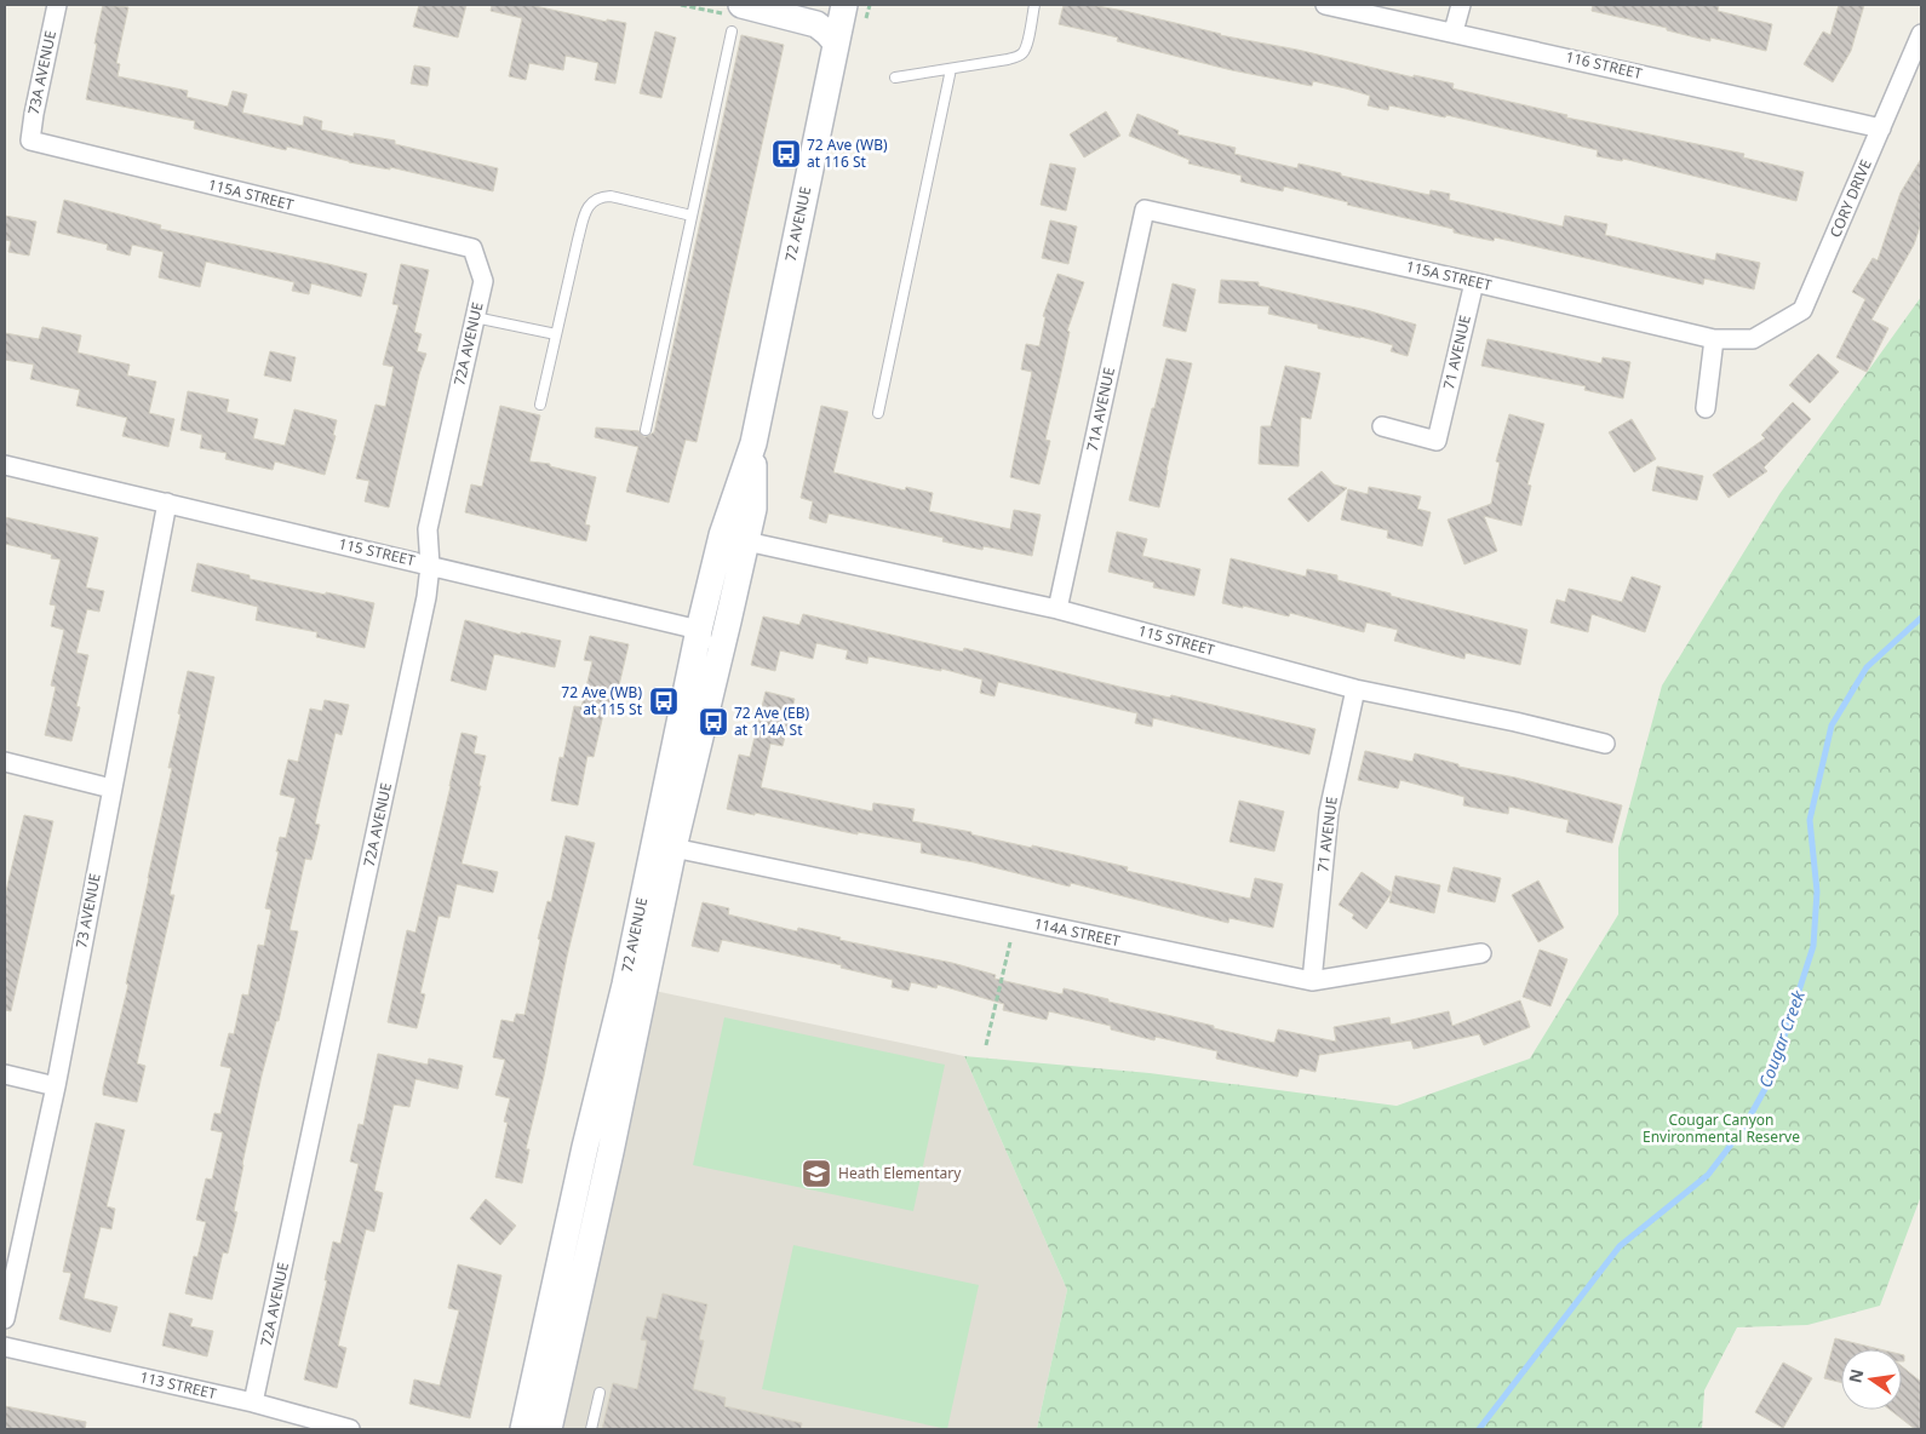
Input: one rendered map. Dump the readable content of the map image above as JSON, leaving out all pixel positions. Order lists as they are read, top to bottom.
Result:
{
  "streets": {
    "main road": ["72 AVENUE"],
    "street": [
      "116 STREET",
      "73A AVENUE",
      "115A STREET",
      "CORY DRIVE",
      "72A AVENUE",
      "71 AVENUE",
      "71A AVENUE",
      "115 STREET",
      "73 AVENUE",
      "114A STREET",
      "113 STREET"
    ]
  },
  "crossings": [
    ["116 STREET", "CORY DRIVE"],
    ["73A AVENUE", "115A STREET"],
    ["115A STREET", "CORY DRIVE"],
    ["115A STREET", "72A AVENUE"],
    ["115A STREET", "71 AVENUE"],
    ["115A STREET", "71A AVENUE"],
    ["72 AVENUE", "115 STREET"],
    ["72 AVENUE", "114A STREET"],
    ["72A AVENUE", "115 STREET"],
    ["72A AVENUE", "113 STREET"],
    ["71 AVENUE", "115 STREET"],
    ["71 AVENUE", "114A STREET"],
    ["71A AVENUE", "115 STREET"],
    ["115 STREET", "73 AVENUE"]
  ],
  "water": ["Cougar Creek"],
  "parks": ["Cougar Canyon Environmental Reserve"],
  "places": {
    "bus stop": ["72 Ave (WB) at 116 St", "72 Ave (WB) at 115 St", "72 Ave (EB) at 114A St"],
    "school or university": ["Heath Elementary"]
  },
  "north": "left"
}
